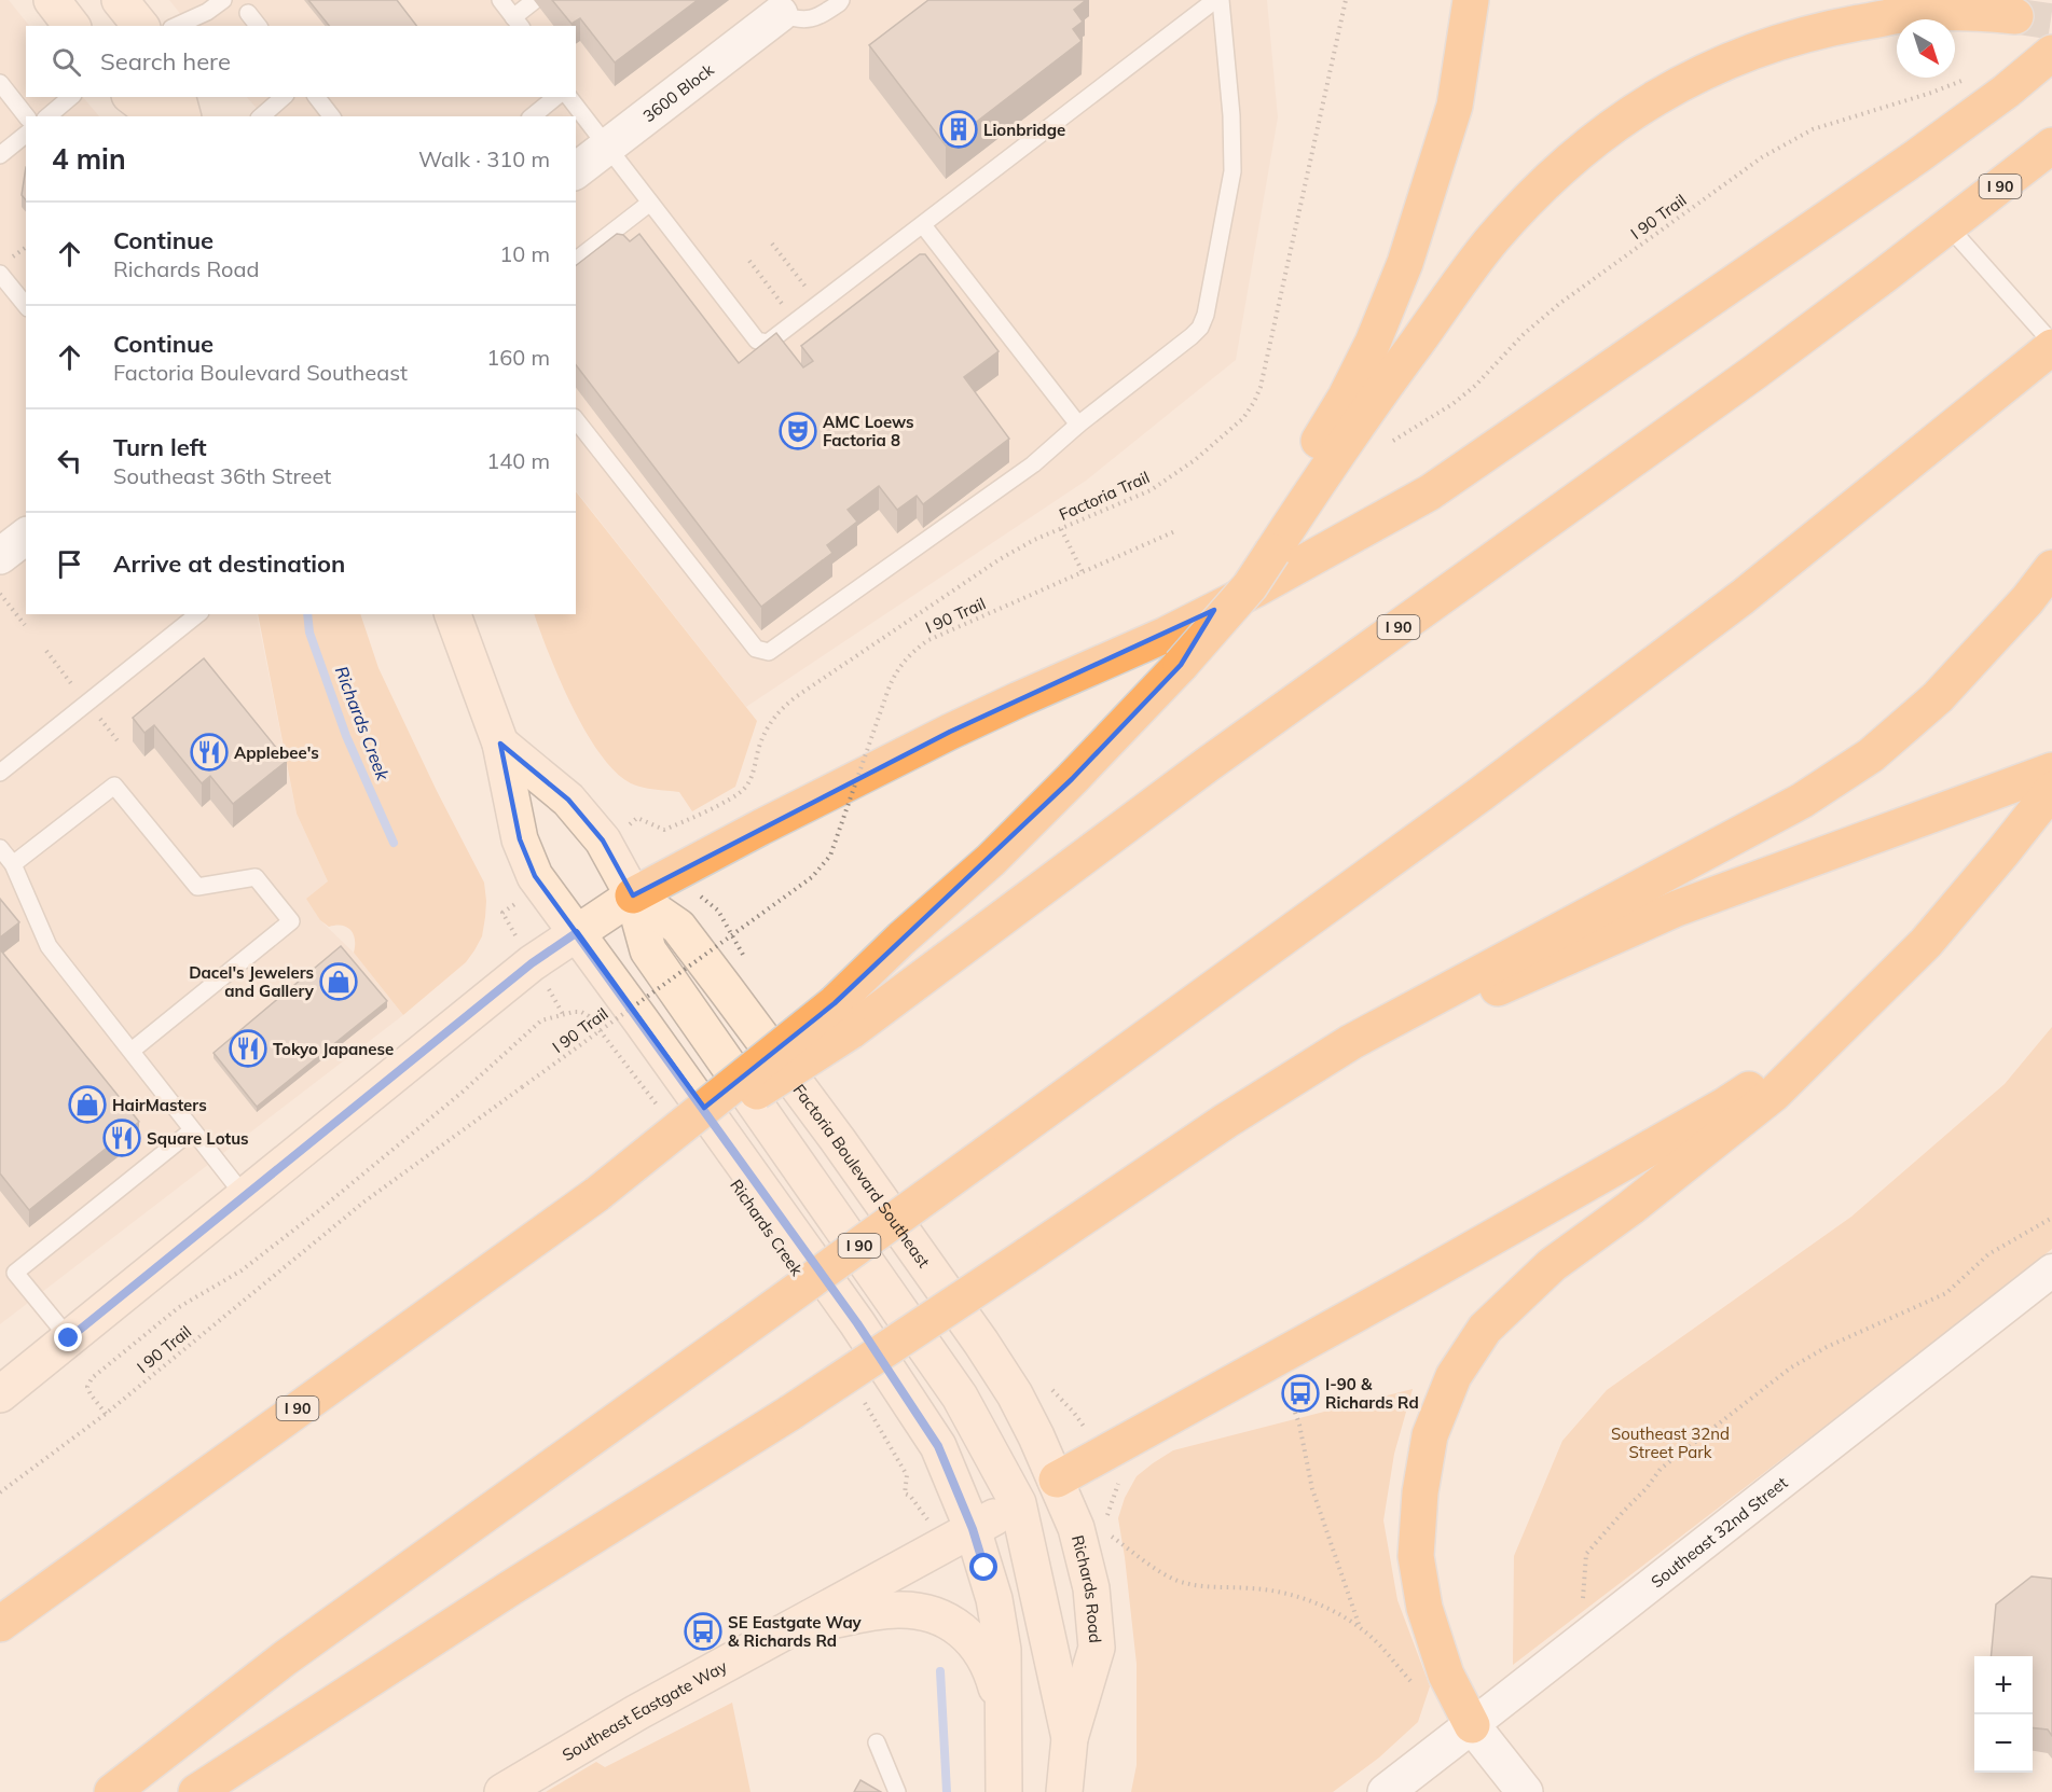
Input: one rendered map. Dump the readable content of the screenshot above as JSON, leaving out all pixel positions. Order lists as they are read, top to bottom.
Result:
{
  "streets": {
    "highway": ["I 90"],
    "main road": ["Factoria Boulevard Southeast", "Richards Road", "Southeast Eastgate Way"],
    "street": ["3600 Block", "Southeast 32nd Street"],
    "path": ["I 90 Trail", "Factoria Trail"]
  },
  "crossings": [
    ["Factoria Boulevard Southeast", "Richards Road"],
    ["Factoria Boulevard Southeast", "Southeast Eastgate Way"],
    ["Richards Road", "Southeast Eastgate Way"]
  ],
  "water": ["Richards Creek"],
  "parks": ["Southeast 32nd Street Park"],
  "places": {
    "building": ["Lionbridge"],
    "theatre": ["AMC Loews Factoria 8"],
    "restaurant": ["Applebee's", "Tokyo Japanese", "Square Lotus"],
    "shop": ["Dacel's Jewelers and Gallery", "HairMasters"],
    "bus stop": ["I-90 & Richards Rd", "SE Eastgate Way & Richards Rd"]
  },
  "north": "bottom right",
  "page": {
    "search": "Search here",
    "heading": ["4 min", "Walk · 310 m"],
    "list": [
      ["Continue", "Richards Road", "10 m"],
      ["Continue", "Factoria Boulevard Southeast", "160 m"],
      ["Turn left", "Southeast 36th Street", "140 m"],
      "Arrive at destination"
    ],
    "map_buttons": ["+", "−"]
  }
}
